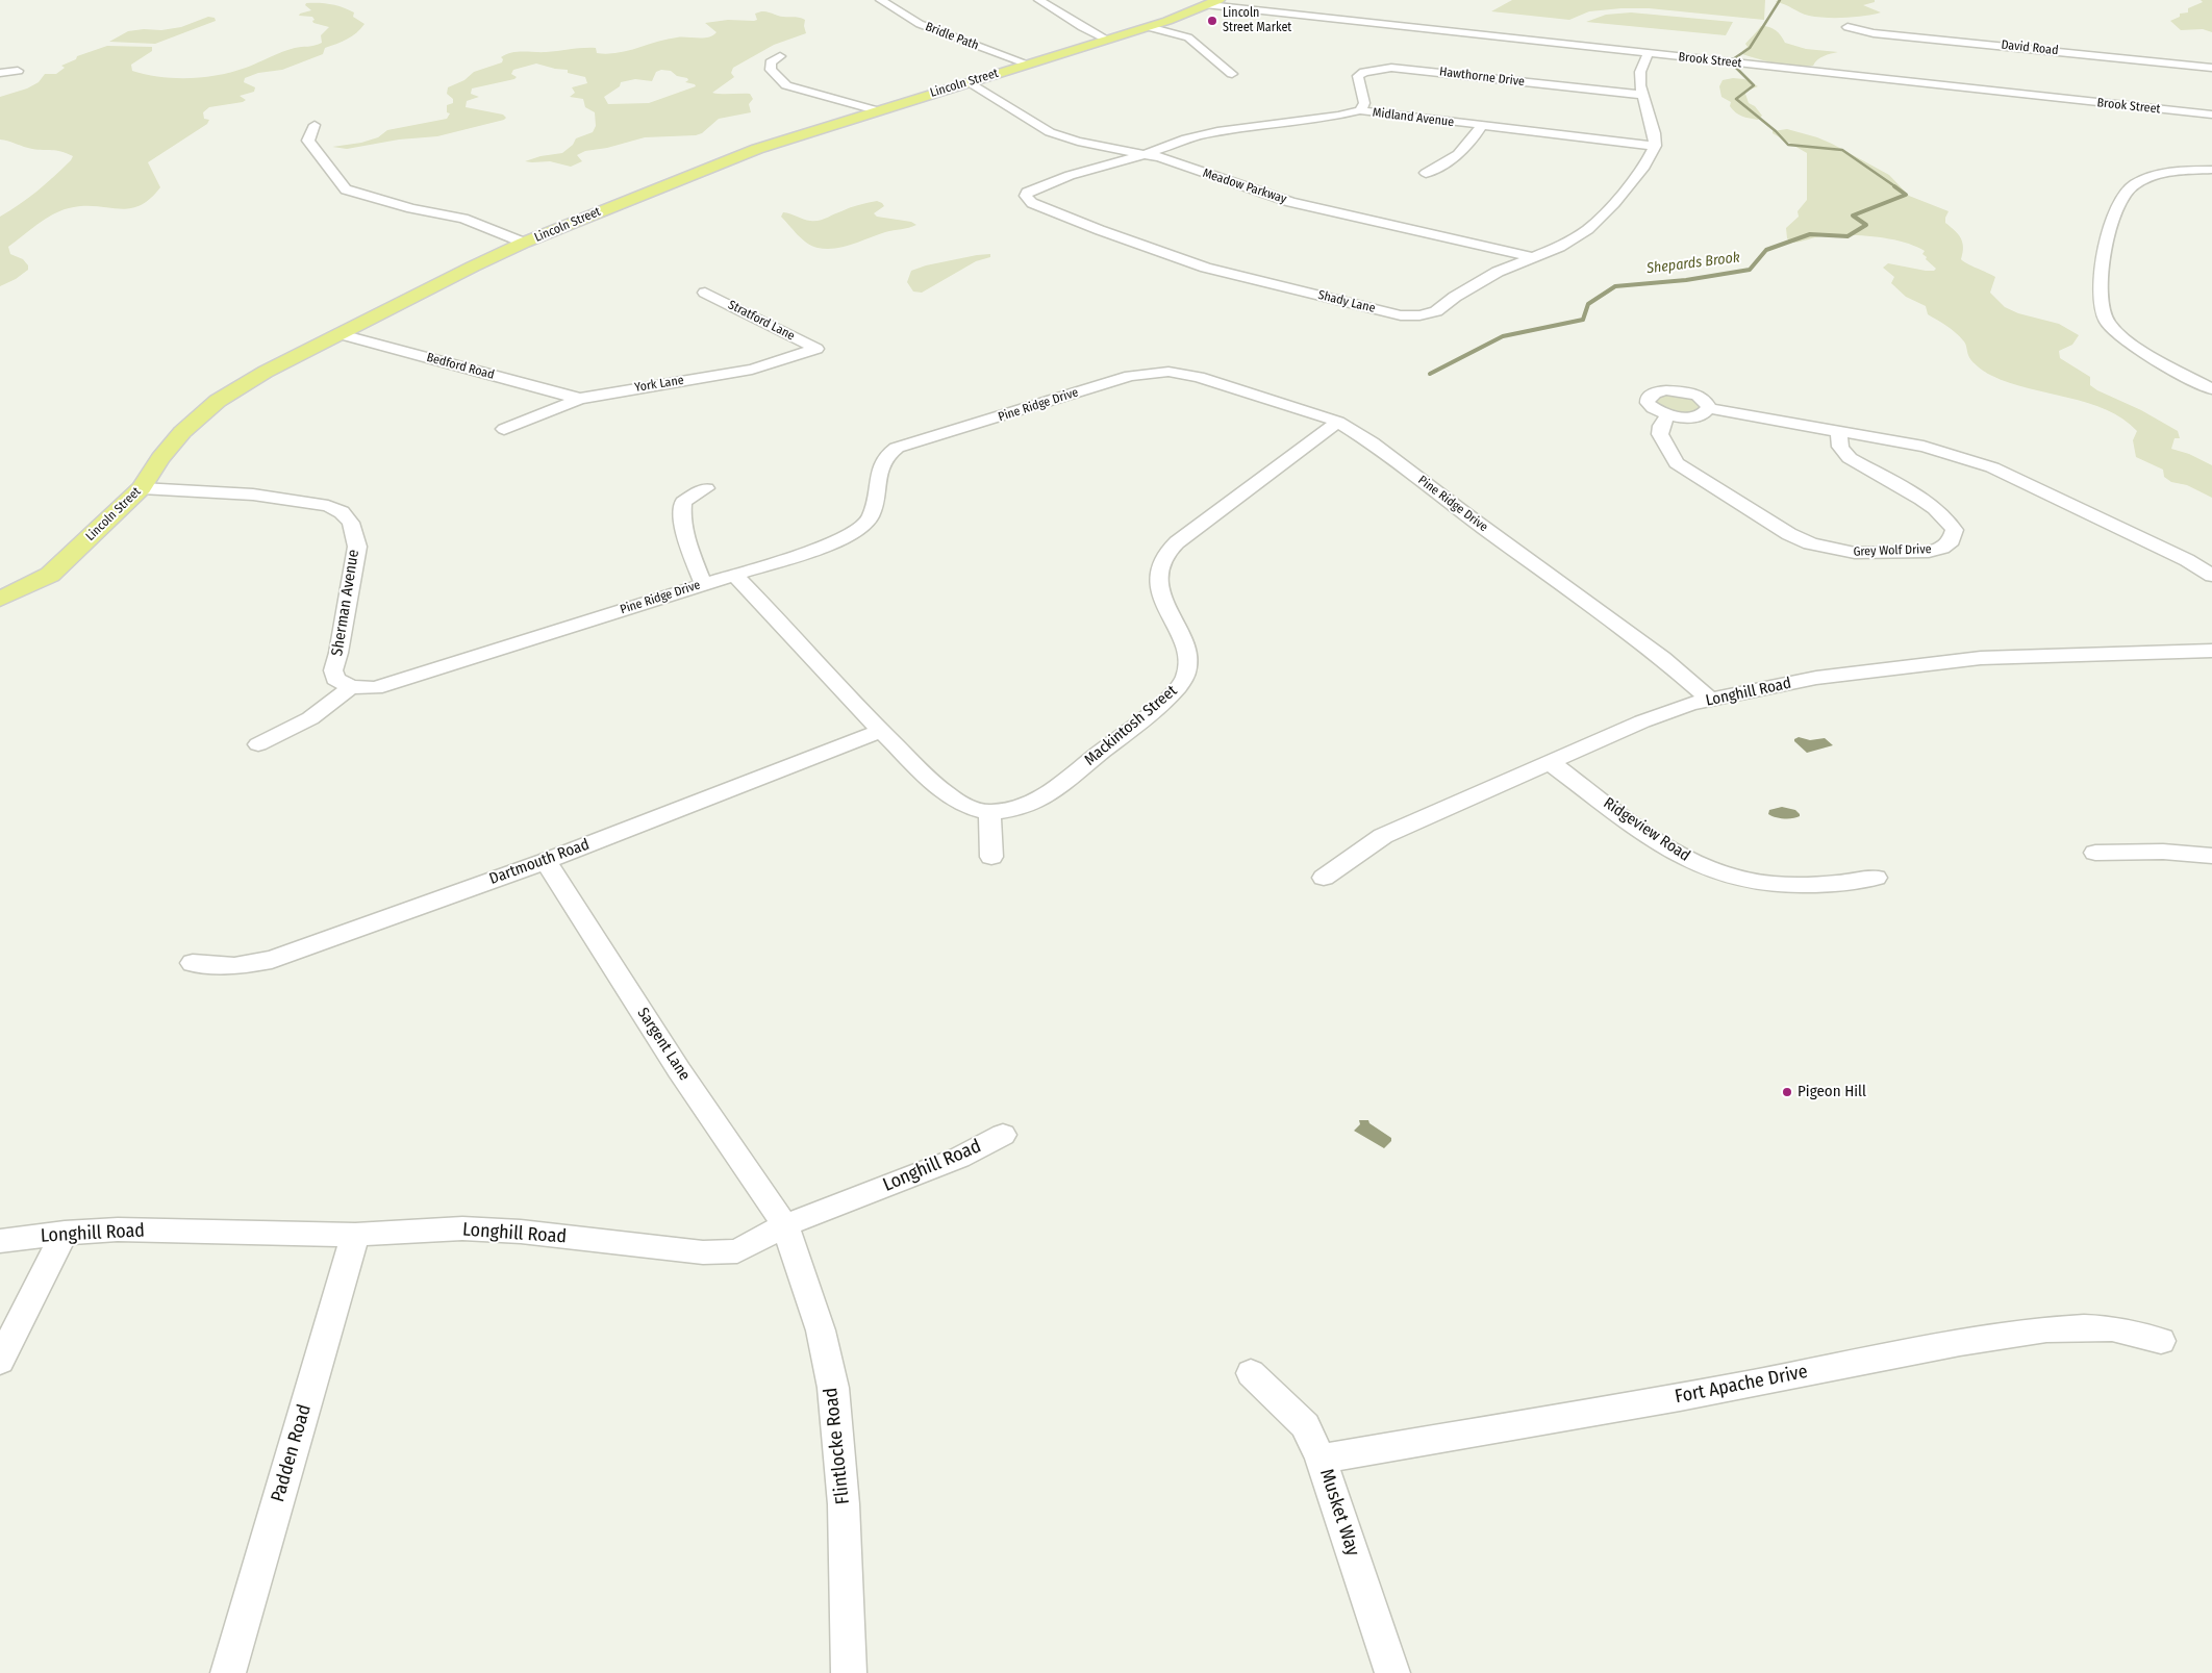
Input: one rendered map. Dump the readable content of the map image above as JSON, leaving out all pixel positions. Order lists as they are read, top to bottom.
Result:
{
  "streets": {
    "main road": ["Lincoln Street"],
    "street": [
      "Bridle Path",
      "David Road",
      "Brook Street",
      "Hawthorne Drive",
      "Midland Avenue",
      "Meadow Parkway",
      "Shady Lane",
      "Stratford Lane",
      "Bedford Road",
      "York Lane",
      "Pine Ridge Drive",
      "Grey Wolf Drive",
      "Sherman Avenue",
      "Longhill Road",
      "Mackintosh Street",
      "Ridgeview Road",
      "Dartmouth Road",
      "Sargent Lane",
      "Fort Apache Drive",
      "Flintlocke Road",
      "Padden Road",
      "Musket Way"
    ]
  },
  "crossings": [
    ["Bridle Path", "Lincoln Street"],
    ["Brook Street", "Lincoln Street"],
    ["Hawthorne Drive", "Midland Avenue"],
    ["Lincoln Street", "Meadow Parkway"],
    ["Lincoln Street", "Bedford Road"],
    ["Lincoln Street", "Sherman Avenue"],
    ["Midland Avenue", "Meadow Parkway"],
    ["Midland Avenue", "Shady Lane"],
    ["Meadow Parkway", "Shady Lane"],
    ["Stratford Lane", "York Lane"],
    ["Bedford Road", "York Lane"],
    ["Pine Ridge Drive", "Sherman Avenue"],
    ["Pine Ridge Drive", "Longhill Road"],
    ["Pine Ridge Drive", "Mackintosh Street"],
    ["Longhill Road", "Ridgeview Road"],
    ["Longhill Road", "Sargent Lane"],
    ["Longhill Road", "Flintlocke Road"],
    ["Longhill Road", "Padden Road"],
    ["Mackintosh Street", "Dartmouth Road"],
    ["Dartmouth Road", "Sargent Lane"],
    ["Sargent Lane", "Flintlocke Road"],
    ["Fort Apache Drive", "Musket Way"]
  ],
  "water": ["Shepards Brook"],
  "places": ["Lincoln Street Market", "Pigeon Hill"]
}
